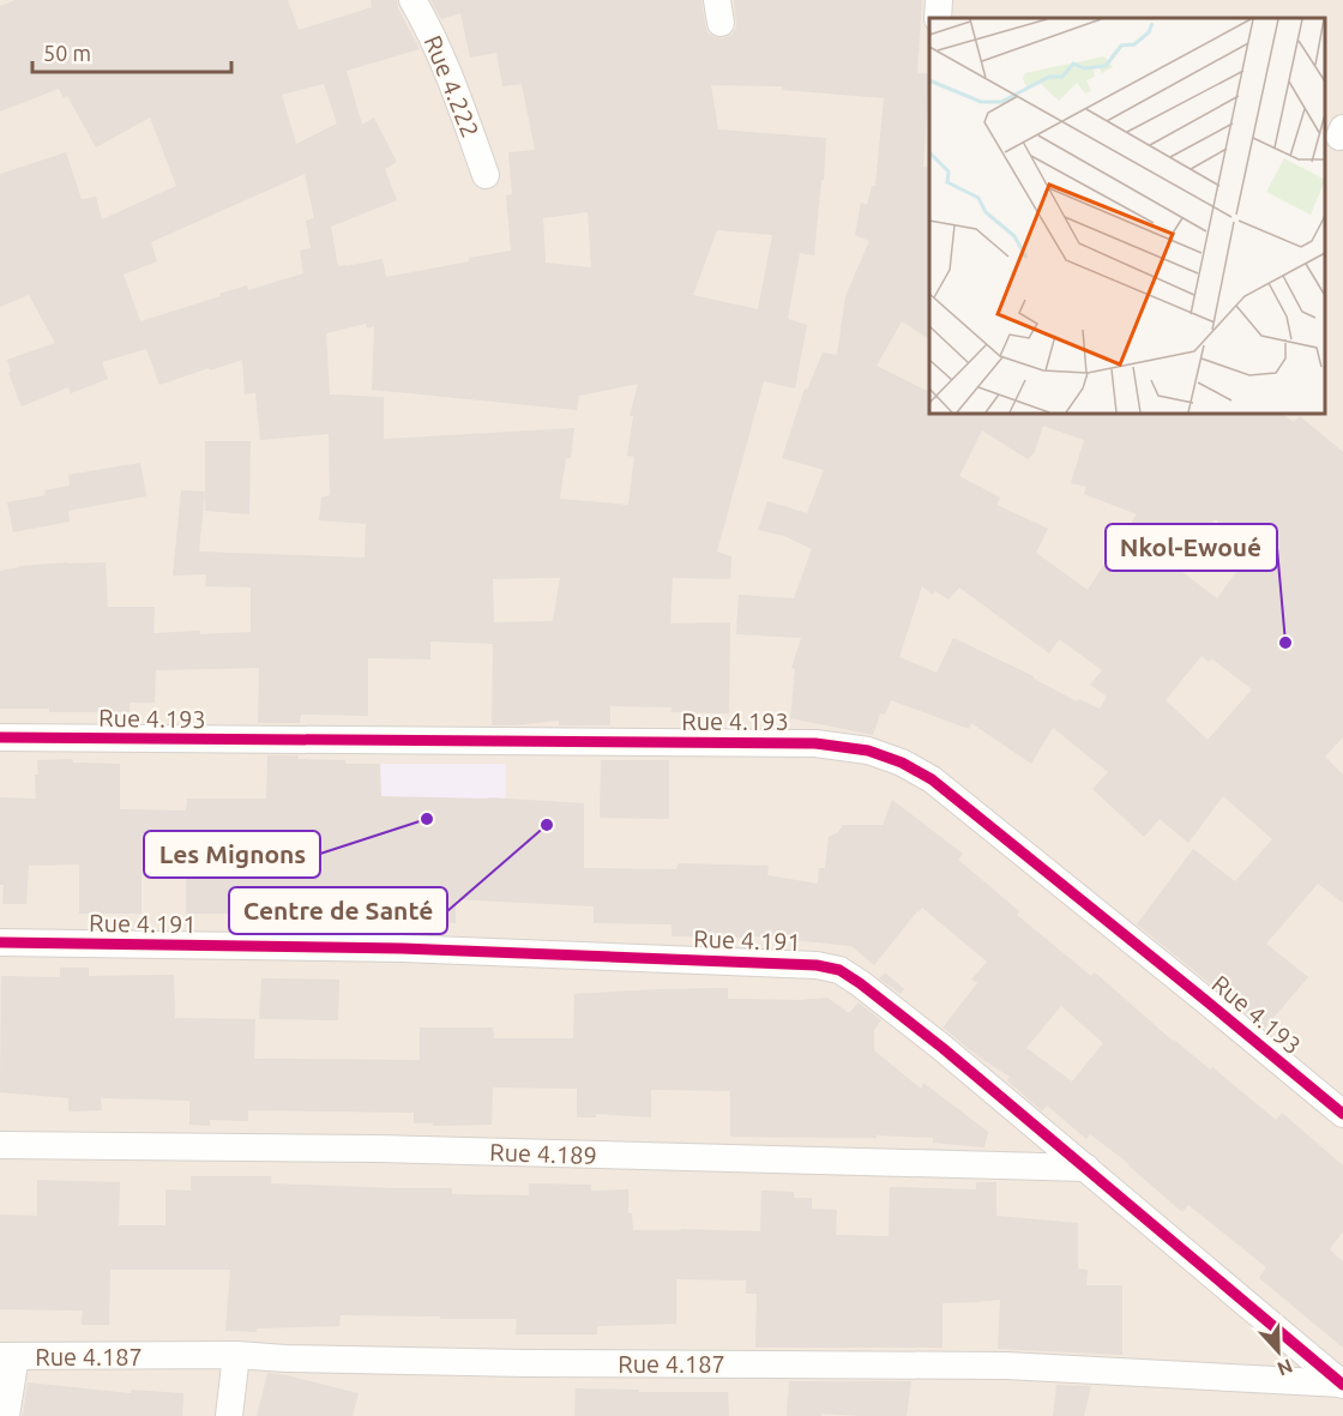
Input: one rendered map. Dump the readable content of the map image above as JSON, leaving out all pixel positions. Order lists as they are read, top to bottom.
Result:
{
  "streets": {
    "street": [
      "Rue 4.222",
      "Rue 4.193",
      "Rue 4.191",
      "Rue 4.189",
      "Rue 4.187"
    ]
  },
  "crossings": [
    ["Rue 4.191", "Rue 4.189"],
    ["Rue 4.191", "Rue 4.187"]
  ],
  "places": ["Nkol-Ewoué", "Les Mignons", "Centre de Santé"],
  "scale_bar": "50 m",
  "north": "bottom"
}
